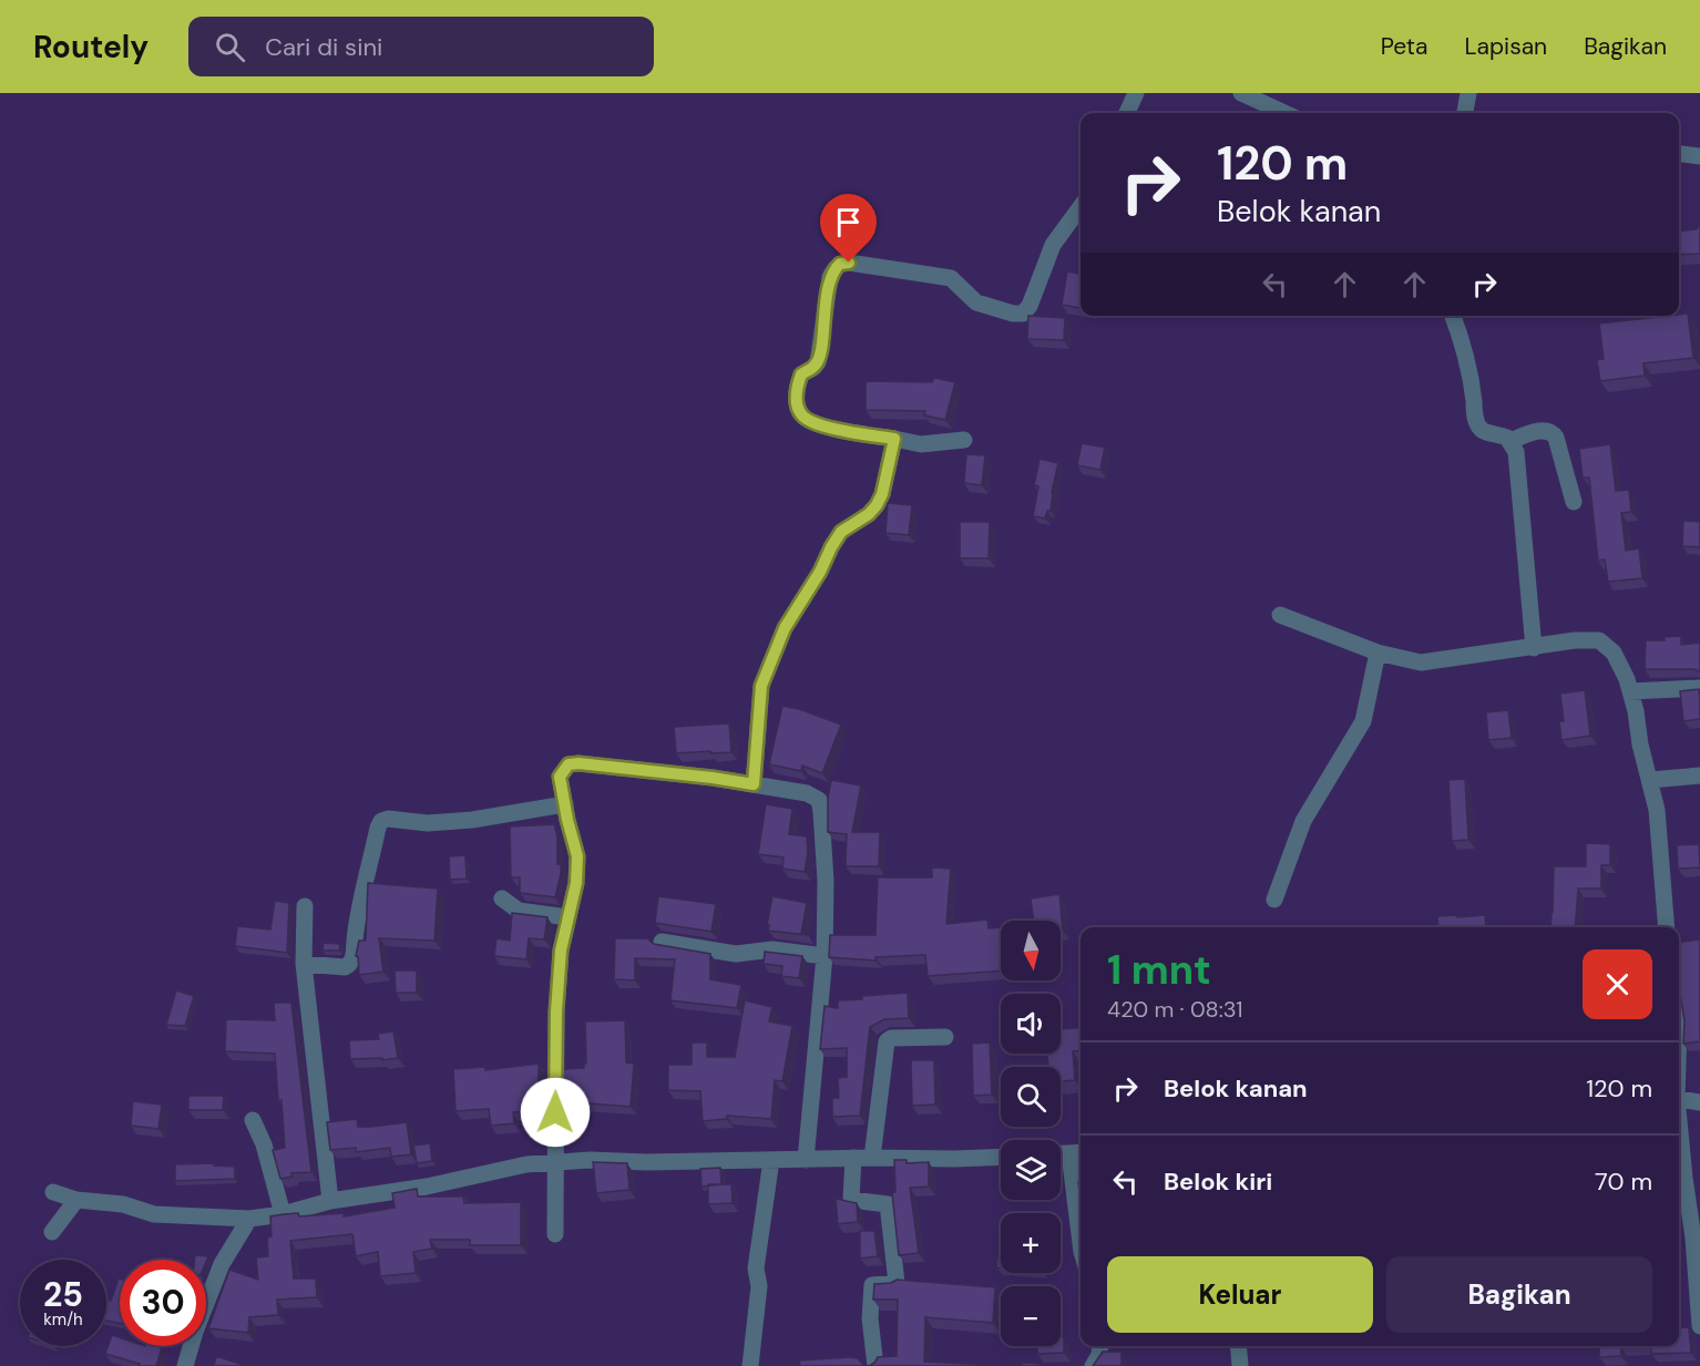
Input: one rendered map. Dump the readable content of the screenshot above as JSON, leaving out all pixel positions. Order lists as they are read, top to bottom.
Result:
{
  "north": "bottom",
  "page": {
    "header": "Routely",
    "search": "Cari di sini",
    "nav": ["Peta", "Lapisan", "Bagikan"],
    "turn": ["120 m", "Belok kanan"],
    "map_buttons": ["+", "−"],
    "heading": ["1 mnt", "420 m · 08:31"],
    "list": [
      {
        "name": "Belok kanan",
        "value": "120 m"
      },
      {
        "name": "Belok kiri",
        "value": "70 m"
      }
    ],
    "buttons": ["Keluar", "Bagikan"],
    "speed": "25 km/h",
    "limit": "30"
  }
}
